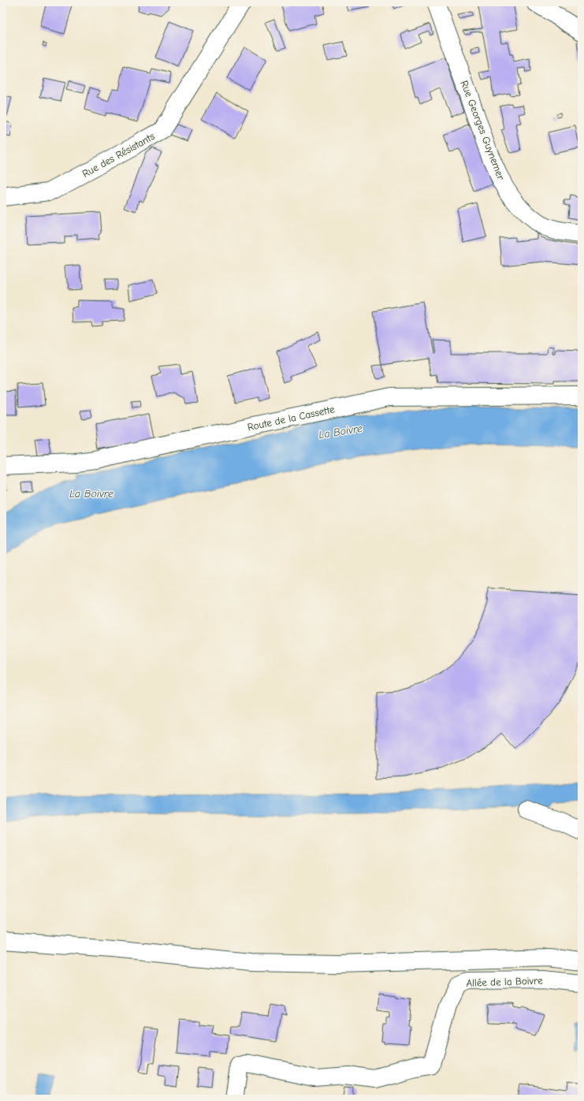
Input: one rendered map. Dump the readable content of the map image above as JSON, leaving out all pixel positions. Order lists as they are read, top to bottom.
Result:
{
  "streets": {
    "street": [
      "Rue Georges Guynemer",
      "Rue des Résistants",
      "Route de la Cassette",
      "Allée de la Boivre"
    ]
  },
  "water": ["La Boivre"]
}
